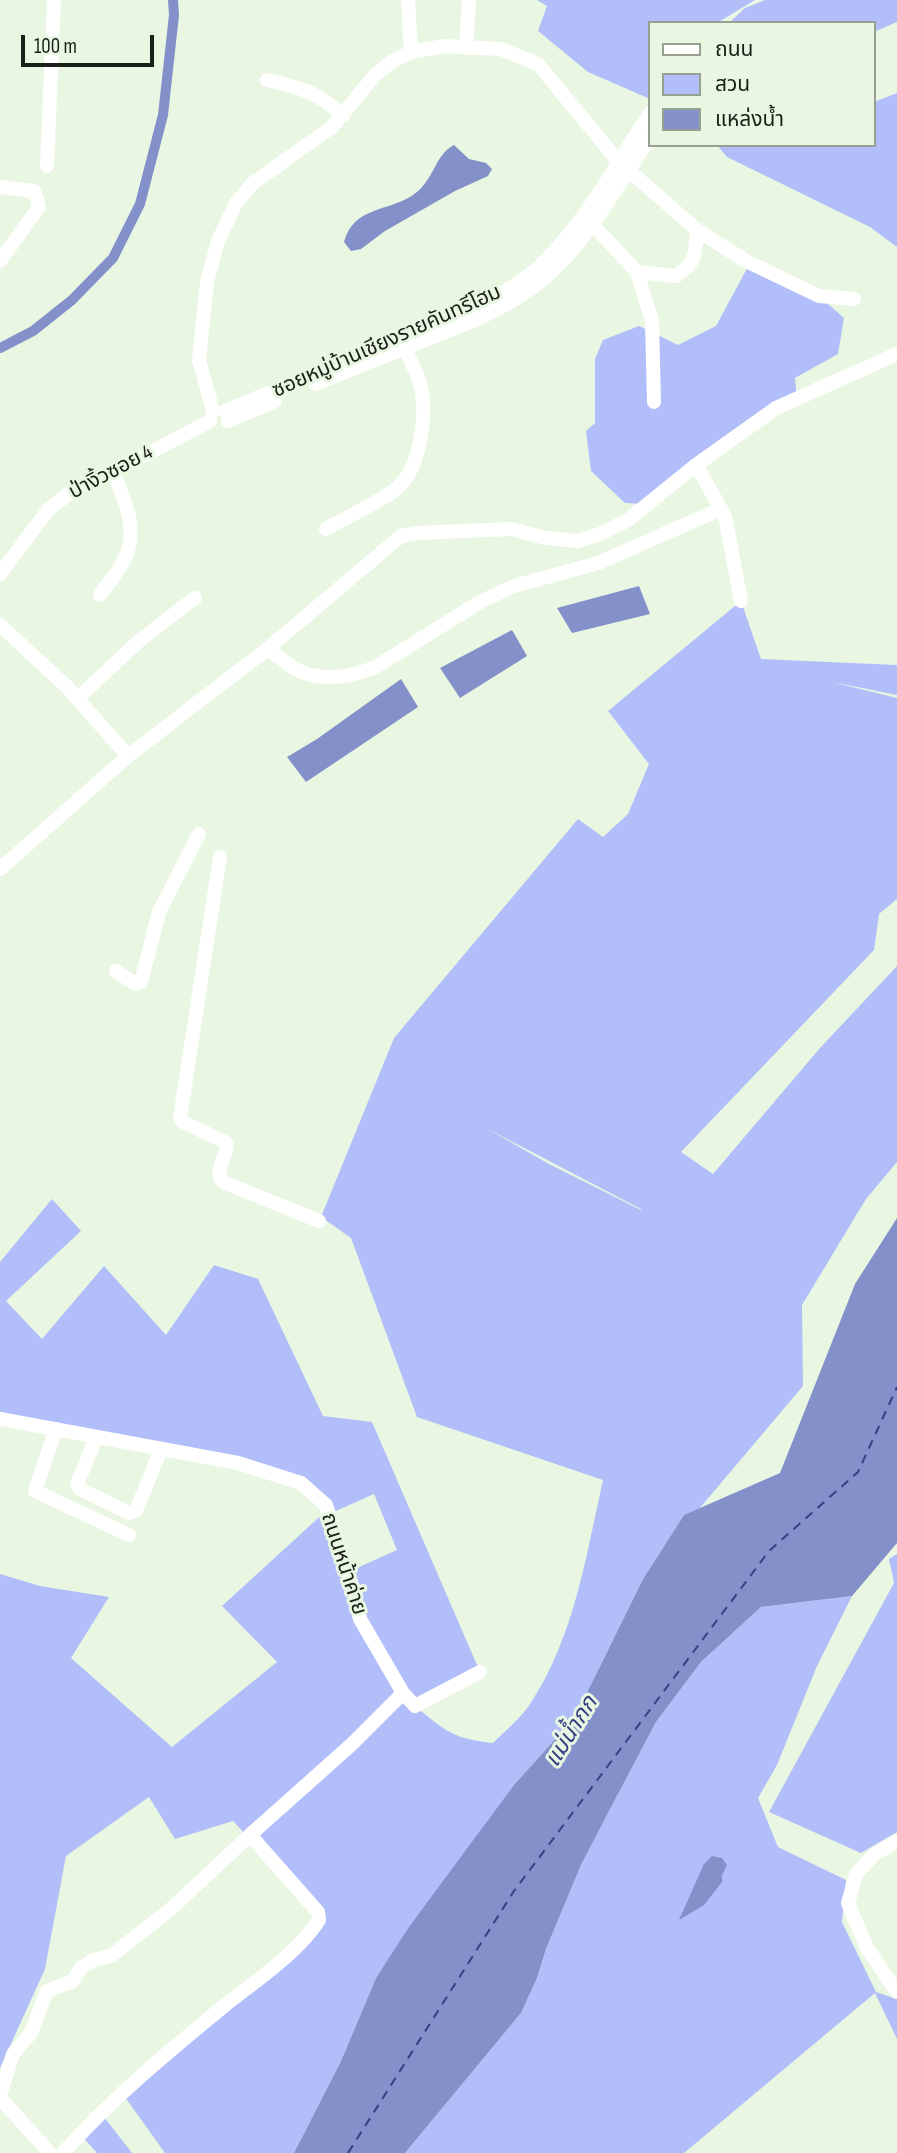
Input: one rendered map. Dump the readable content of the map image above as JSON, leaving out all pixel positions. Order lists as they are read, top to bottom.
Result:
{
  "streets": {
    "street": ["ซอยหมู่บ้านเชียงรายคันทรีโฮม", "ป่างิ้วซอย 4", "ถนนหน้าค่าย"]
  },
  "crossings": [
    ["ซอยหมู่บ้านเชียงรายคันทรีโฮม", "ป่างิ้วซอย 4"]
  ],
  "water": ["แม่น้ำกก"],
  "legend": ["ถนน", "สวน", "แหล่งน้ำ"],
  "scale_bar": "100 m"
}
